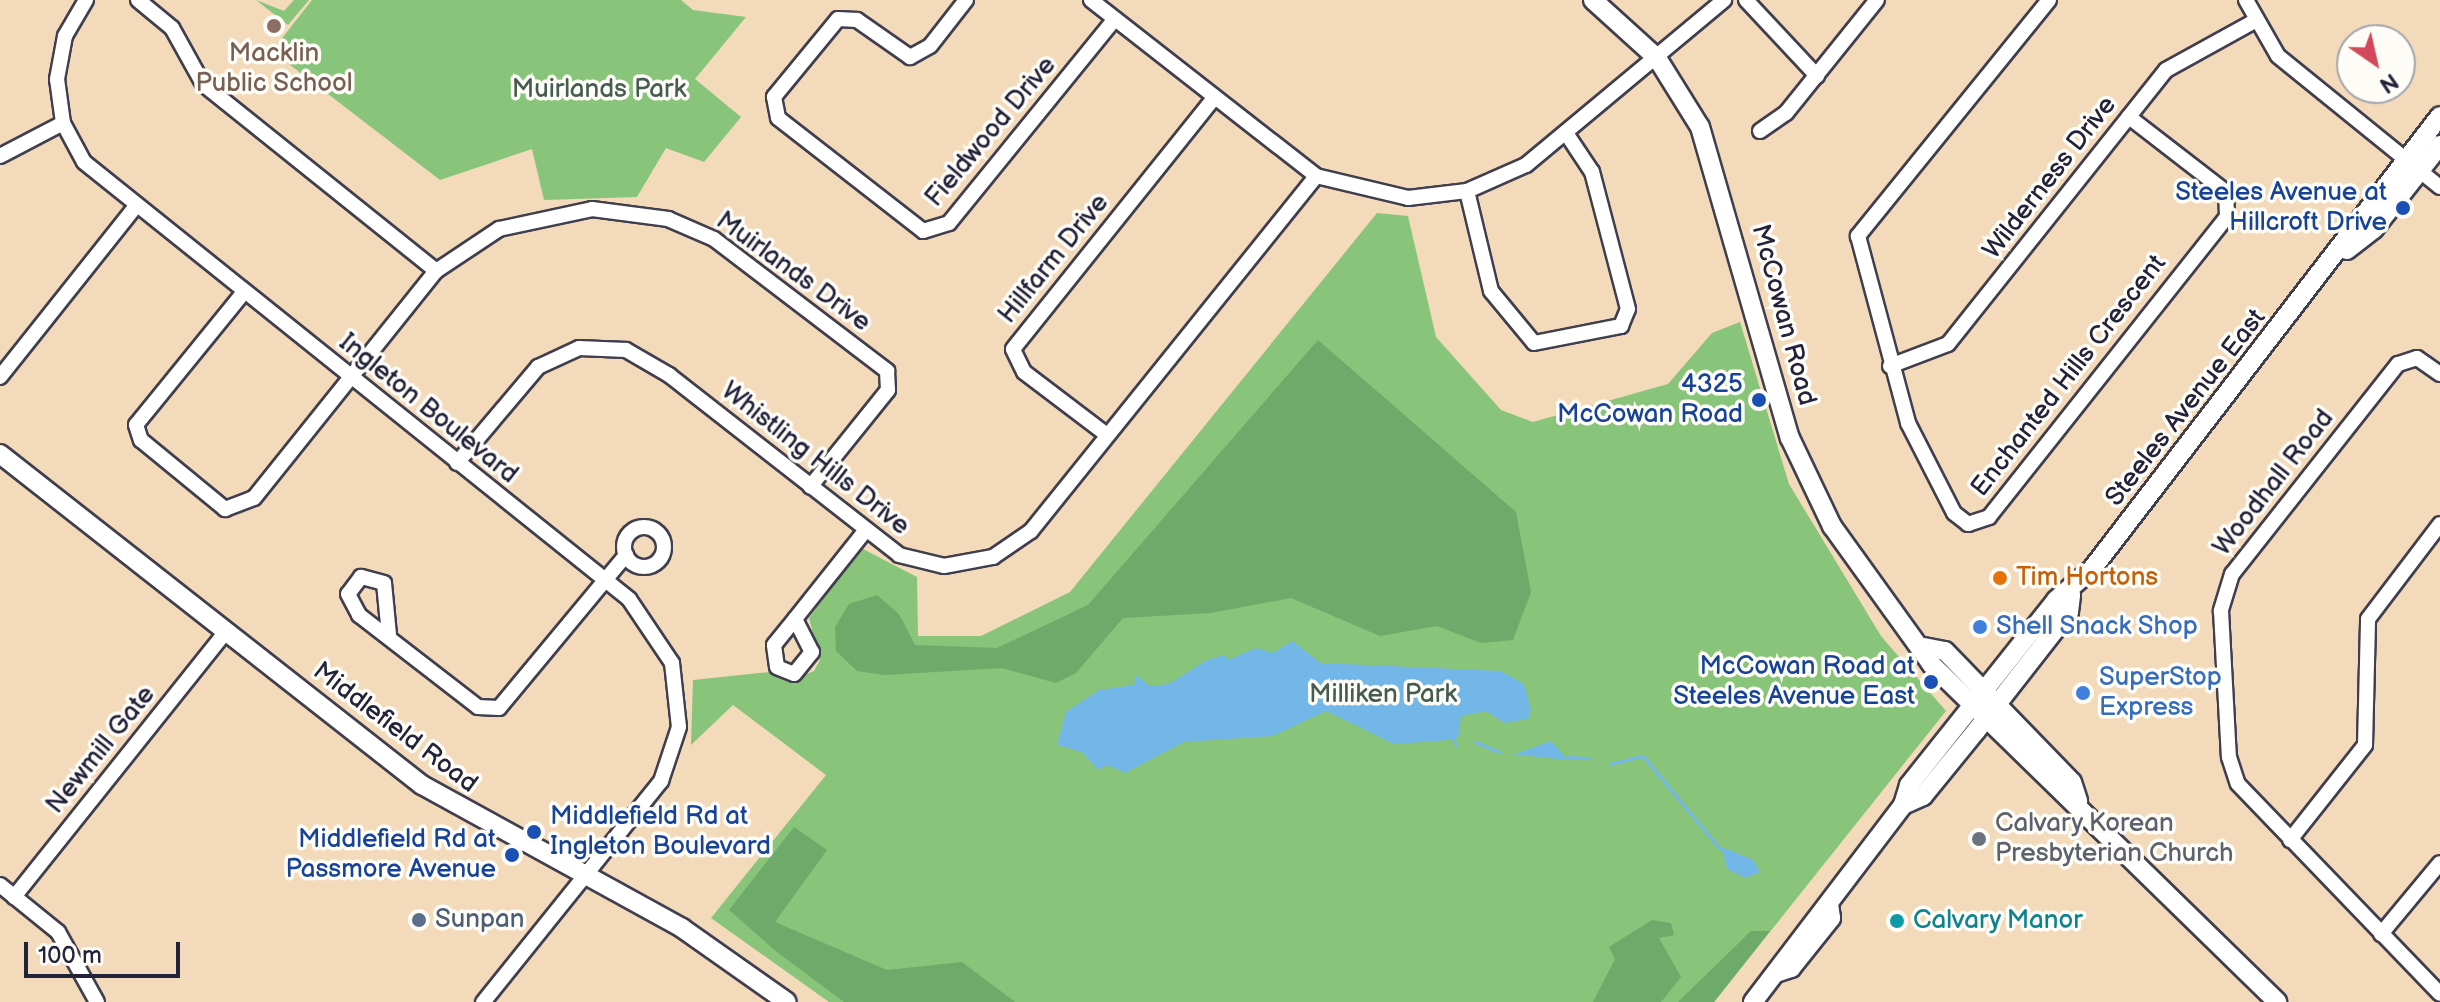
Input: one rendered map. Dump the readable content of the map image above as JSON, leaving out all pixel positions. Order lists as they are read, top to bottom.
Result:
{
  "streets": {
    "main road": ["McCowan Road", "Steeles Avenue East", "Middlefield Road"],
    "street": [
      "Fieldwood Drive",
      "Wilderness Drive",
      "Hillfarm Drive",
      "Muirlands Drive",
      "Enchanted Hills Crescent",
      "Ingleton Boulevard",
      "Whistling Hills Drive",
      "Woodhall Road",
      "Newmill Gate"
    ]
  },
  "crossings": [
    ["Wilderness Drive", "Enchanted Hills Crescent"],
    ["Hillfarm Drive", "Whistling Hills Drive"],
    ["Muirlands Drive", "Ingleton Boulevard"],
    ["Muirlands Drive", "Whistling Hills Drive"],
    ["McCowan Road", "Steeles Avenue East"],
    ["Ingleton Boulevard", "Whistling Hills Drive"],
    ["Ingleton Boulevard", "Middlefield Road"],
    ["Middlefield Road", "Newmill Gate"]
  ],
  "parks": ["Muirlands Park", "Milliken Park"],
  "places": [
    "Macklin Public School",
    "Steeles Avenue at Hillcroft Drive",
    "4325 McCowan Road",
    "Tim Hortons",
    "Shell Snack Shop",
    "McCowan Road at Steeles Avenue East",
    "SuperStop Express",
    "Middlefield Rd at Ingleton Boulevard",
    "Calvary Korean Presbyterian Church",
    "Middlefield Rd at Passmore Avenue",
    "Sunpan",
    "Calvary Manor"
  ],
  "scale_bar": "100 m",
  "north": "bottom right"
}
